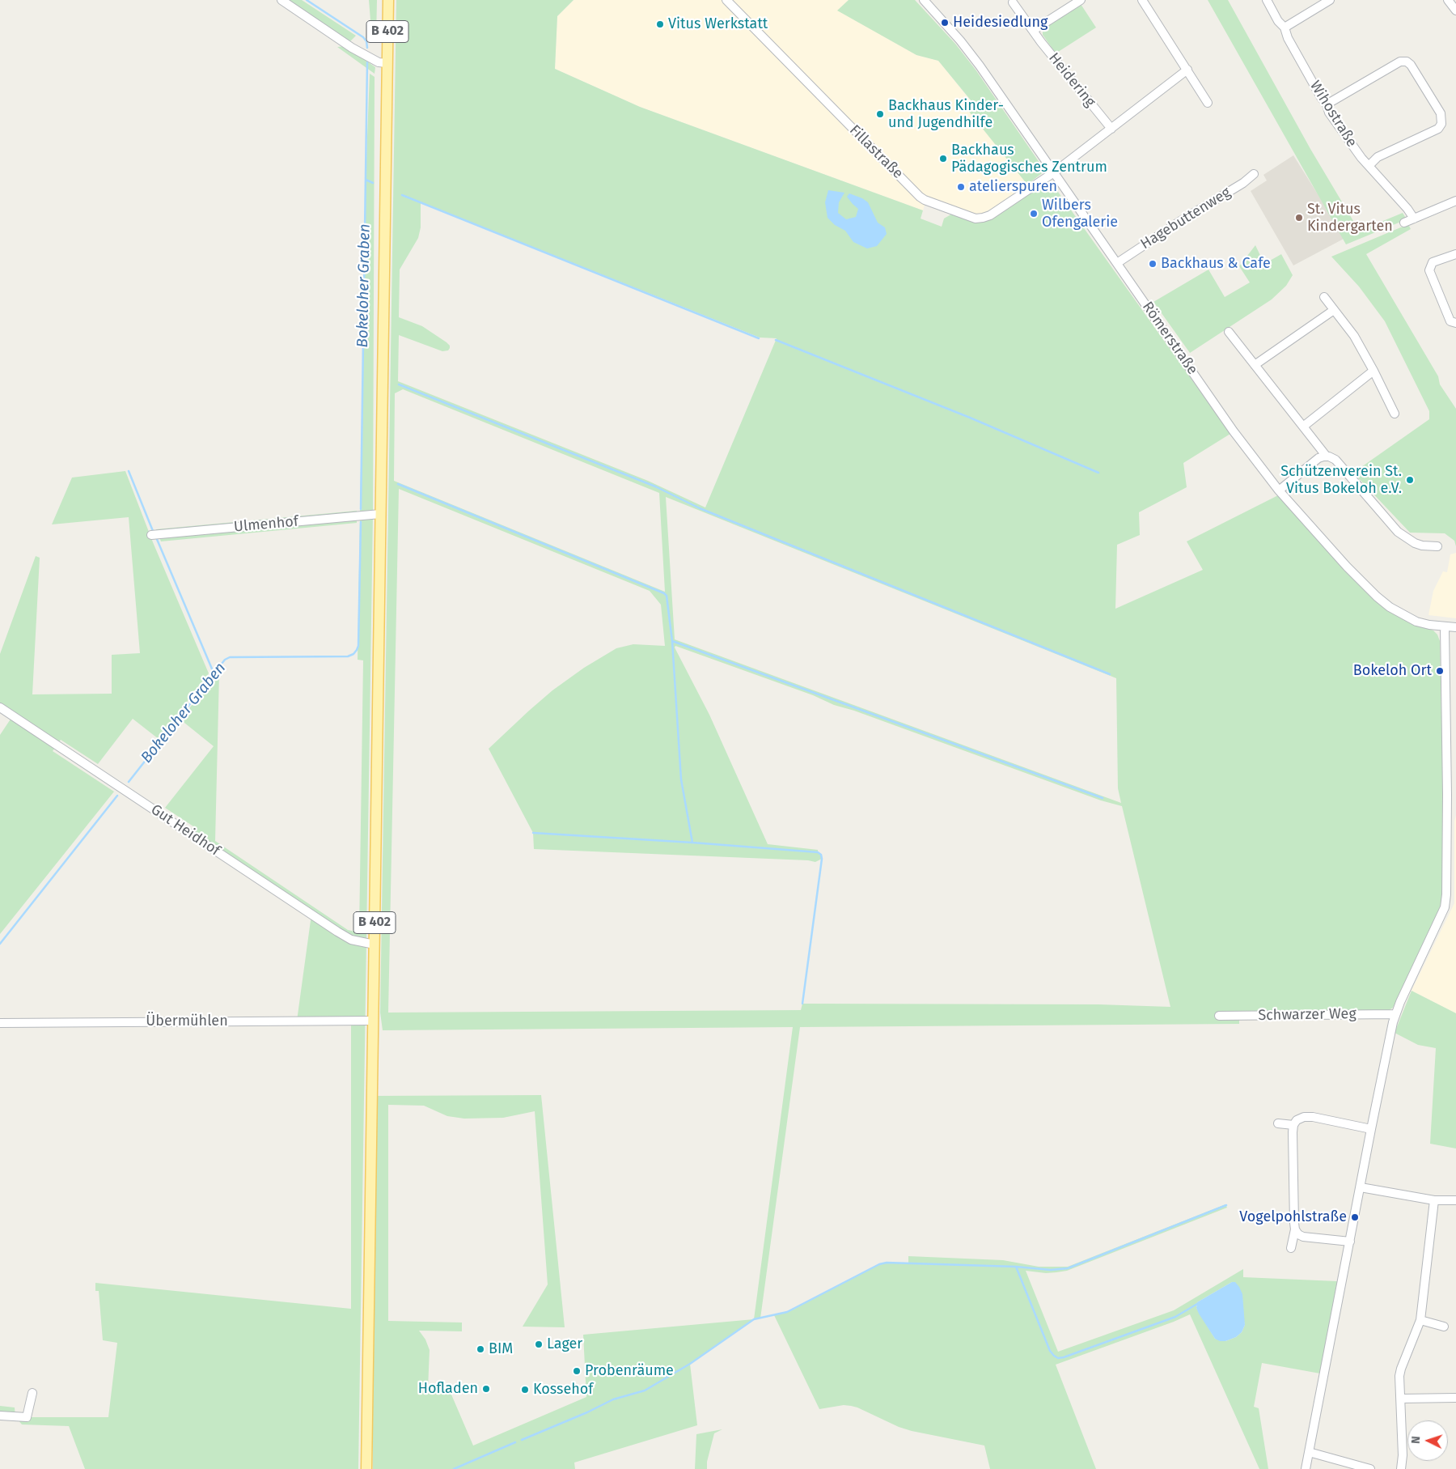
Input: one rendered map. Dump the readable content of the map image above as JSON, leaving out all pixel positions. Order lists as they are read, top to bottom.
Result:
{
  "streets": {
    "main road": ["B 402"],
    "street": [
      "Heidering",
      "Wihostraße",
      "Fillastraße",
      "Hagebuttenweg",
      "Römerstraße",
      "Ulmenhof",
      "Gut Heidhof",
      "Schwarzer Weg",
      "Übermühlen"
    ]
  },
  "crossings": [
    ["B 402", "Ulmenhof"],
    ["B 402", "Gut Heidhof"],
    ["B 402", "Übermühlen"],
    ["Fillastraße", "Römerstraße"],
    ["Hagebuttenweg", "Römerstraße"]
  ],
  "water": ["Bokeloher Graben"],
  "places": [
    "Heidesiedlung",
    "Vitus Werkstatt",
    "Backhaus Kinder- und Jugendhilfe",
    "Backhaus Pädagogisches Zentrum",
    "atelierspuren",
    "Wilbers Ofengalerie",
    "St. Vitus Kindergarten",
    "Backhaus & Cafe",
    "Schützenverein St. Vitus Bokeloh e.V.",
    "Bokeloh Ort",
    "Vogelpohlstraße",
    "Lager",
    "BIM",
    "Probenräume",
    "Hofladen",
    "Kossehof"
  ],
  "north": "left"
}
